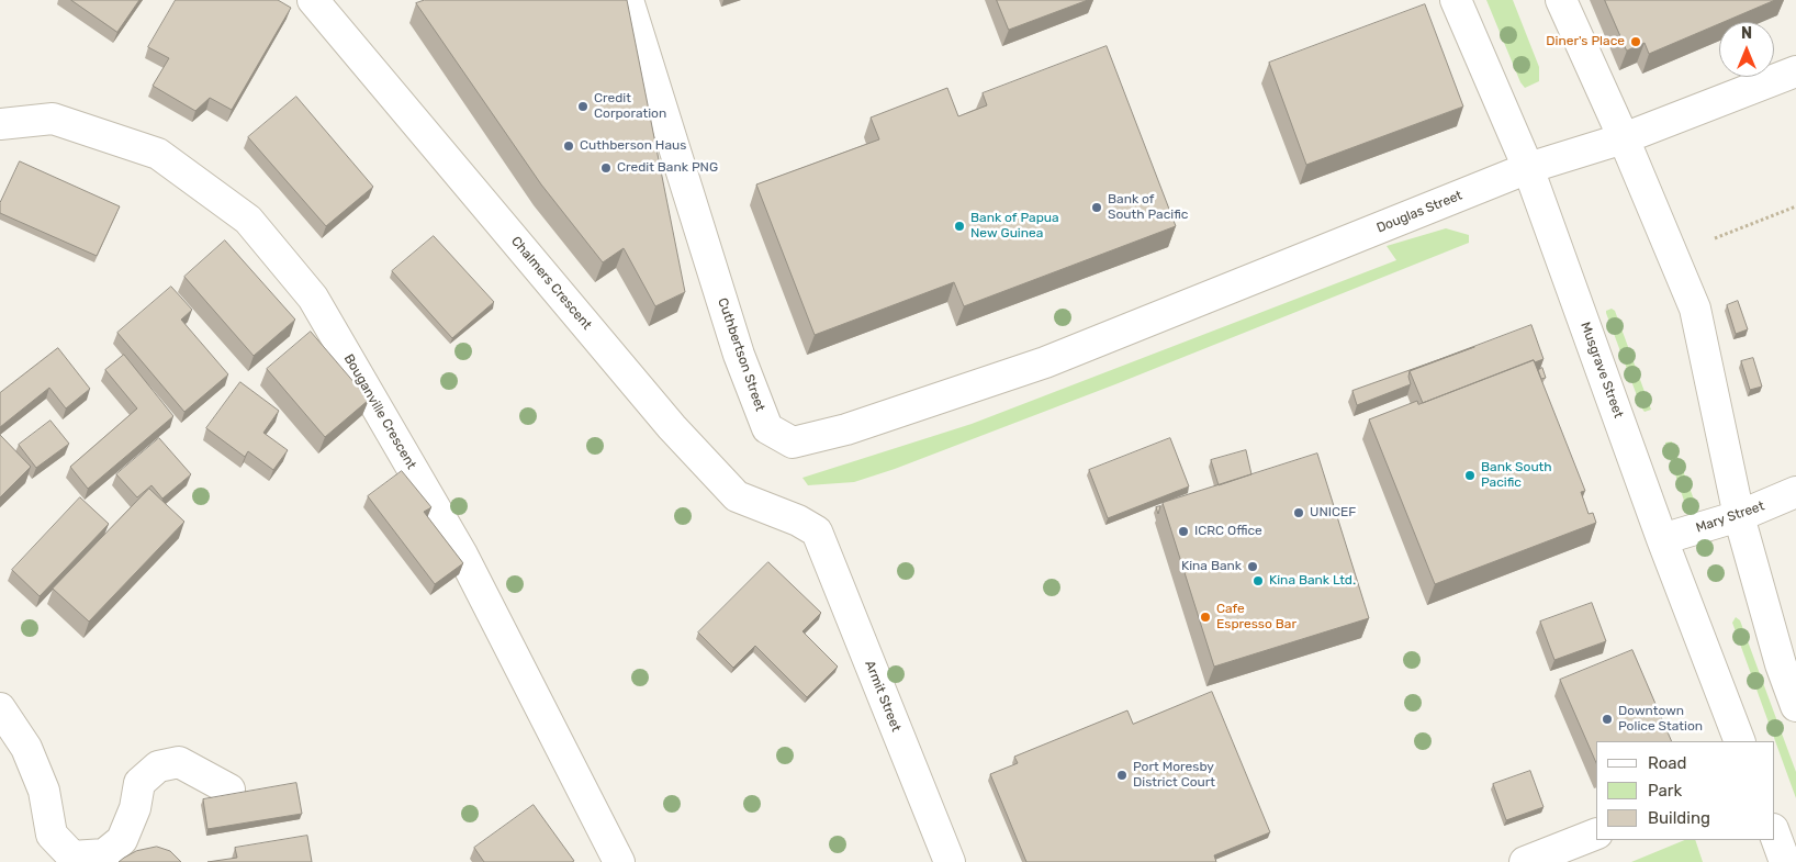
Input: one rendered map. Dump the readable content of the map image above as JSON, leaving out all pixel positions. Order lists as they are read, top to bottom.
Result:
{
  "streets": {
    "street": [
      "Douglas Street",
      "Chalmers Crescent",
      "Cuthbertson Street",
      "Musgrave Street",
      "Bouganville Crescent",
      "Mary Street",
      "Armit Street"
    ]
  },
  "crossings": [
    ["Douglas Street", "Cuthbertson Street"],
    ["Douglas Street", "Musgrave Street"],
    ["Chalmers Crescent", "Armit Street"],
    ["Musgrave Street", "Mary Street"]
  ],
  "places": [
    "Diner's Place",
    "Credit Corporation",
    "Cuthberson Haus",
    "Credit Bank PNG",
    "Bank of South Pacific",
    "Bank of Papua New Guinea",
    "Bank South Pacific",
    "UNICEF",
    "ICRC Office",
    "Kina Bank",
    "Kina Bank Ltd.",
    "Cafe Espresso Bar",
    "Downtown Police Station",
    "Port Moresby District Court"
  ],
  "legend": ["Road", "Park", "Building"],
  "north": "top"
}
